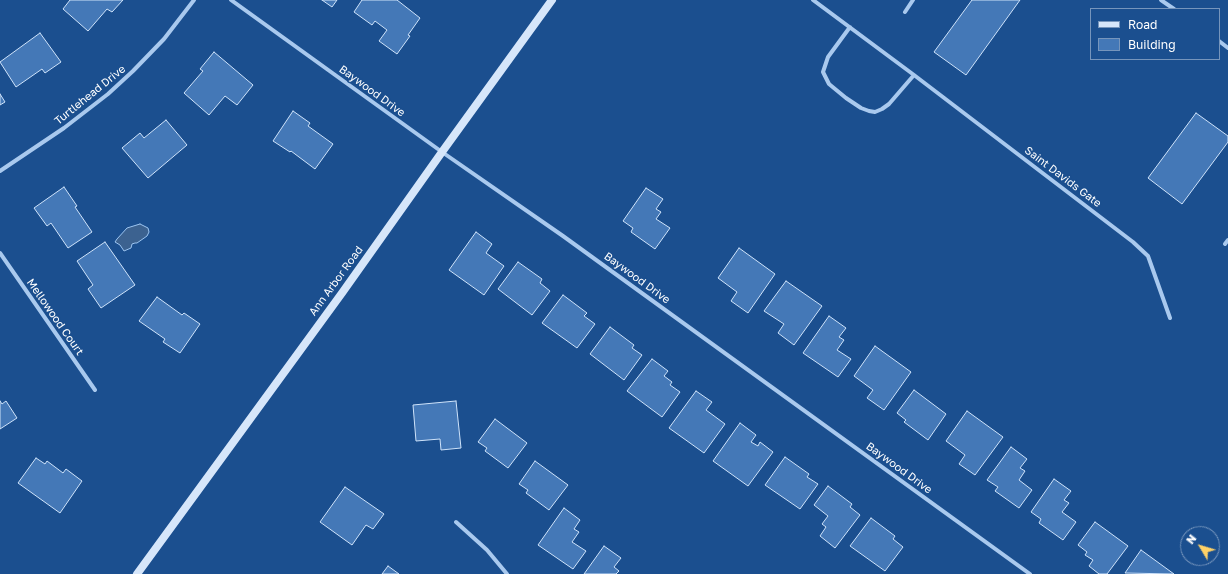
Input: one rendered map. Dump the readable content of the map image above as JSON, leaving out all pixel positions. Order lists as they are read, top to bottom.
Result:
{
  "streets": {
    "main road": ["Ann Arbor Road"],
    "street": [
      "Baywood Drive",
      "Turtlehead Drive",
      "Saint Davids Gate",
      "Mellowood Court"
    ]
  },
  "crossings": [
    ["Baywood Drive", "Ann Arbor Road"]
  ],
  "legend": ["Road", "Building"],
  "north": "top left"
}
